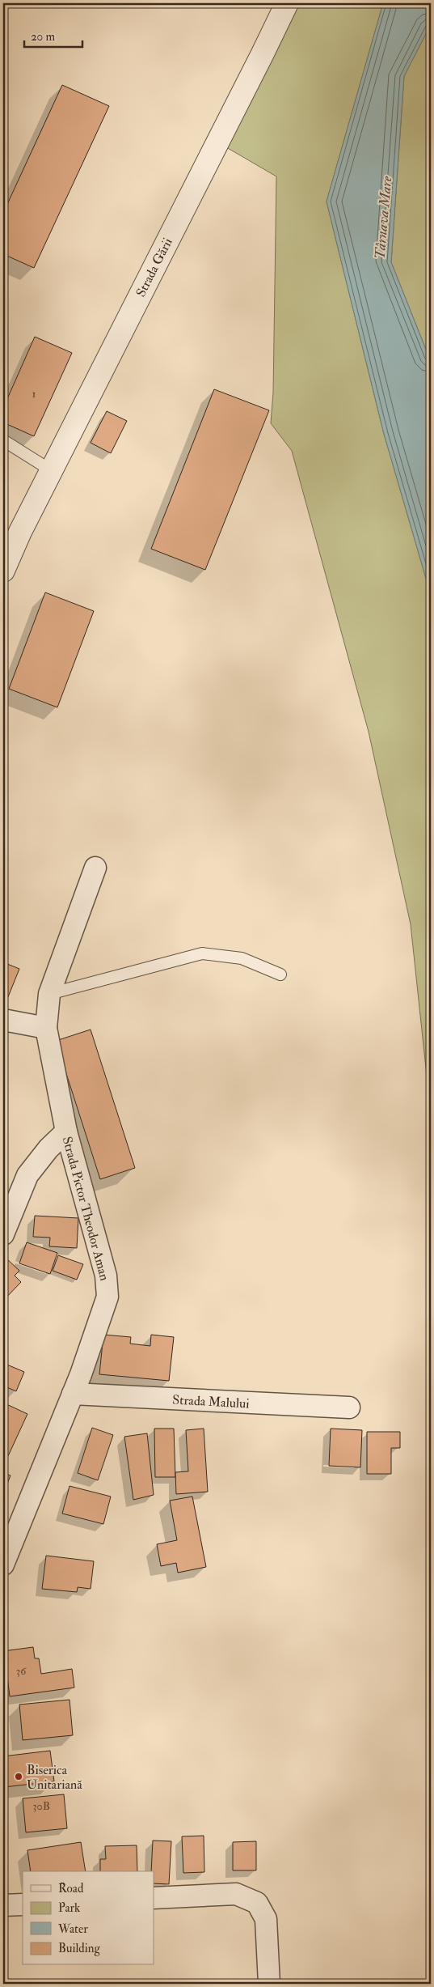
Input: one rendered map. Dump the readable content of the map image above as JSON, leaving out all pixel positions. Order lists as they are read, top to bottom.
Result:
{
  "streets": {
    "street": ["Strada Gării", "Strada Pictor Theodor Aman", "Strada Malului"]
  },
  "crossings": [
    ["Strada Pictor Theodor Aman", "Strada Malului"]
  ],
  "water": ["Târnava Mare"],
  "places": ["Biserica Unitariană"],
  "house_numbers": ["1", "36", "30B"],
  "legend": [
    "Road",
    "Park",
    "Water",
    "Building"
  ],
  "scale_bar": "20 m"
}
